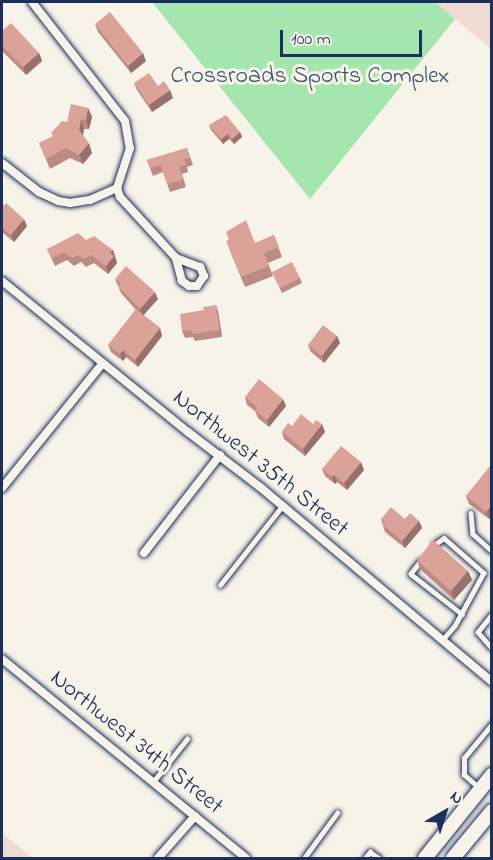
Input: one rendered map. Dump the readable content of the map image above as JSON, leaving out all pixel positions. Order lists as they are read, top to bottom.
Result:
{
  "streets": {
    "street": ["Northwest 35th Street", "Northwest 34th Street"]
  },
  "parks": ["Crossroads Sports Complex"],
  "scale_bar": "100 m",
  "north": "top right"
}
